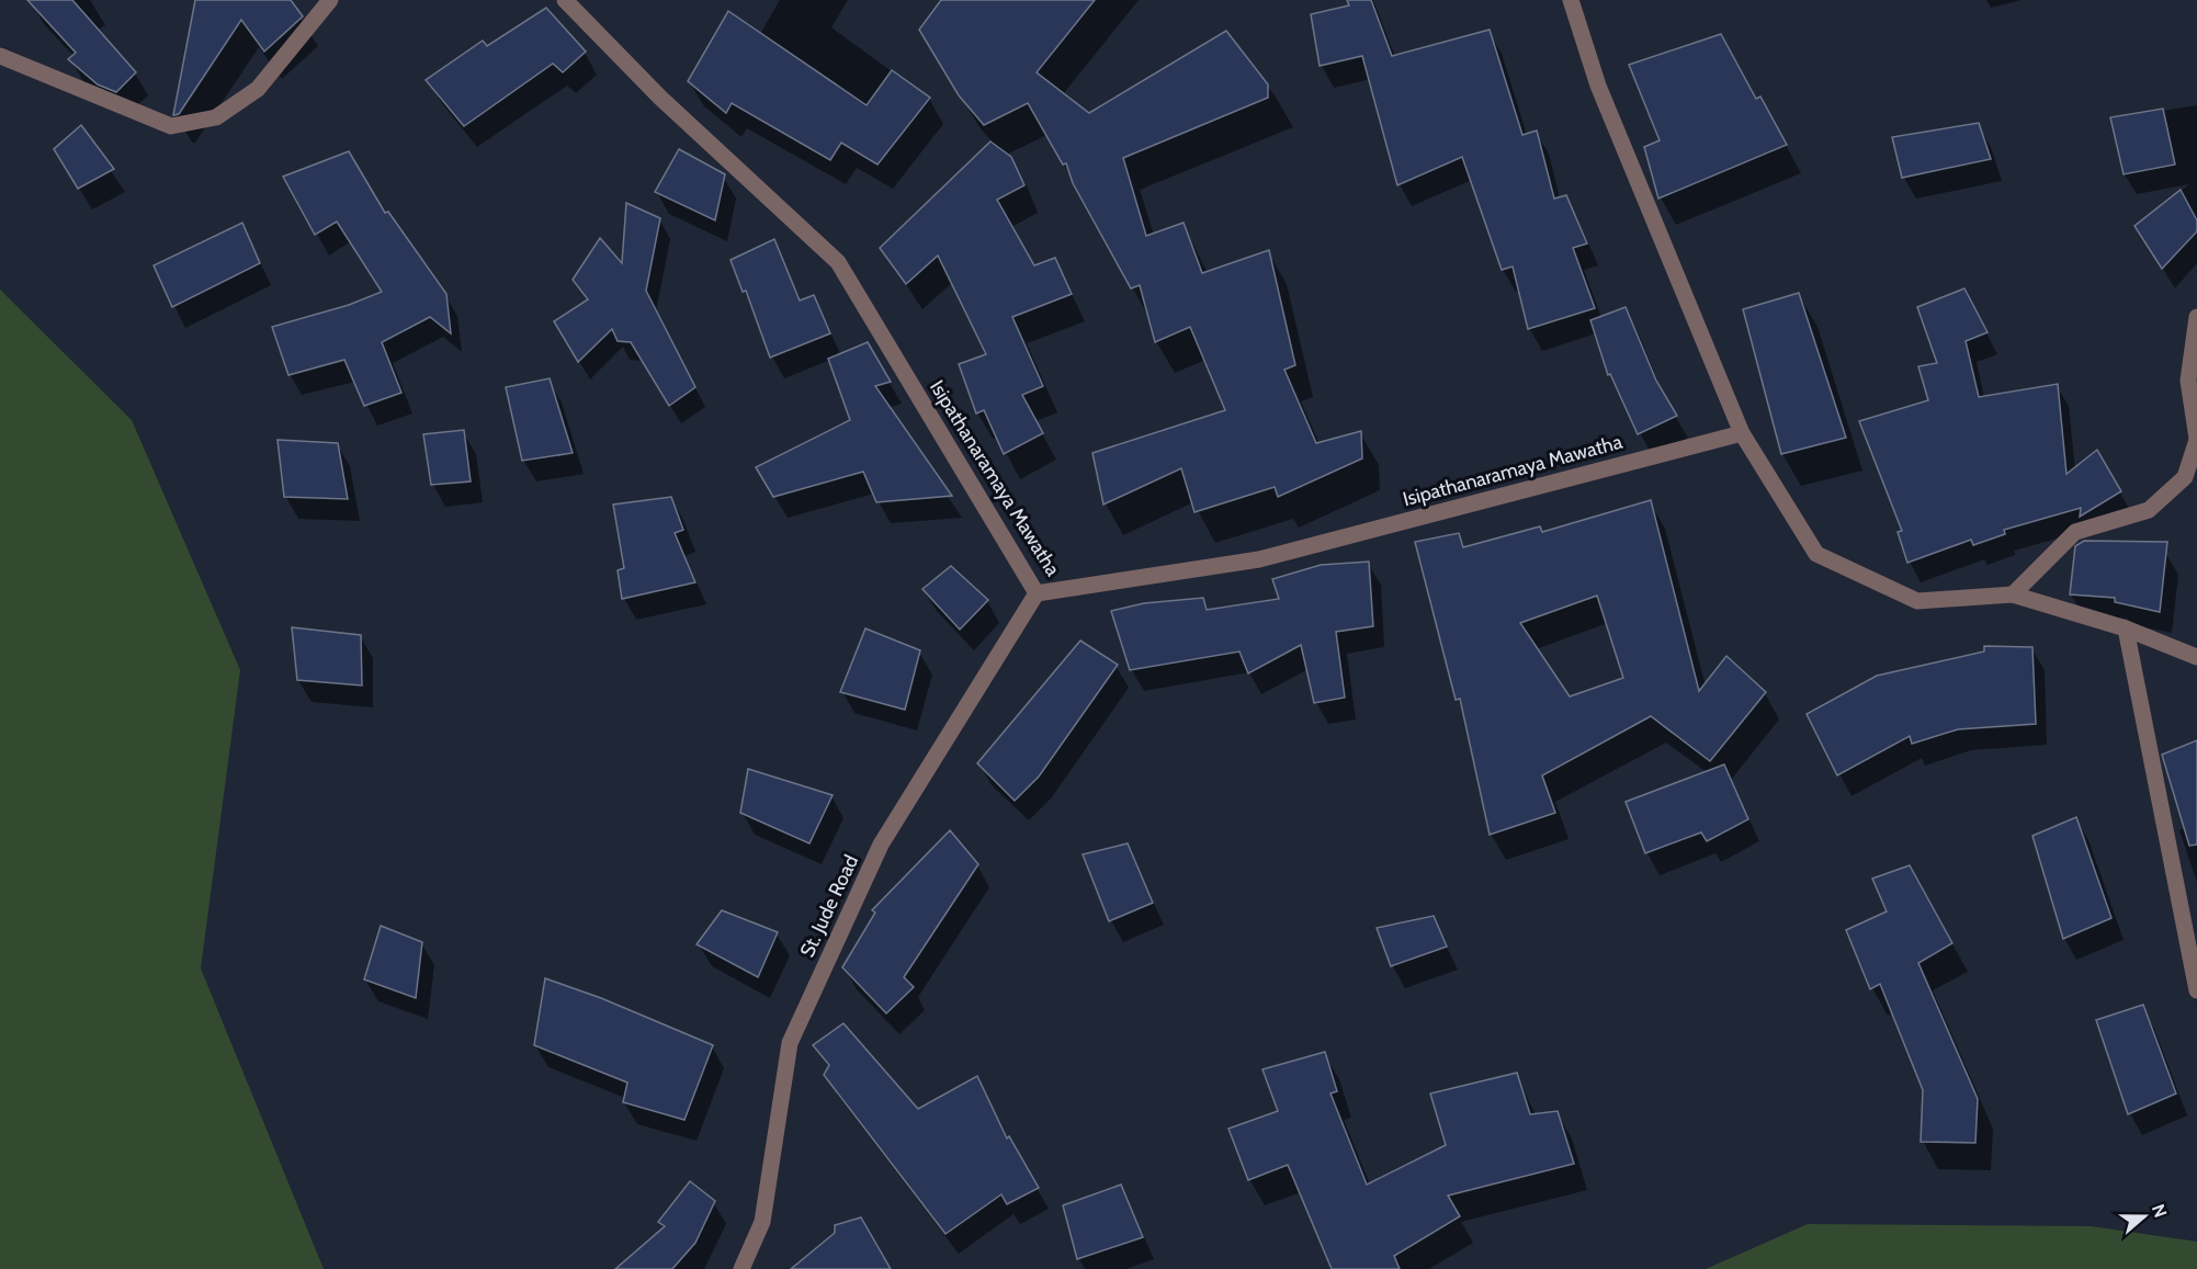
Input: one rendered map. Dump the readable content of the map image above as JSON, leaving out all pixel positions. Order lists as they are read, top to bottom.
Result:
{
  "streets": {
    "street": ["Isipathanaramaya Mawatha", "St. Jude Road"]
  },
  "crossings": [
    ["Isipathanaramaya Mawatha", "St. Jude Road"]
  ],
  "north": "right"
}
